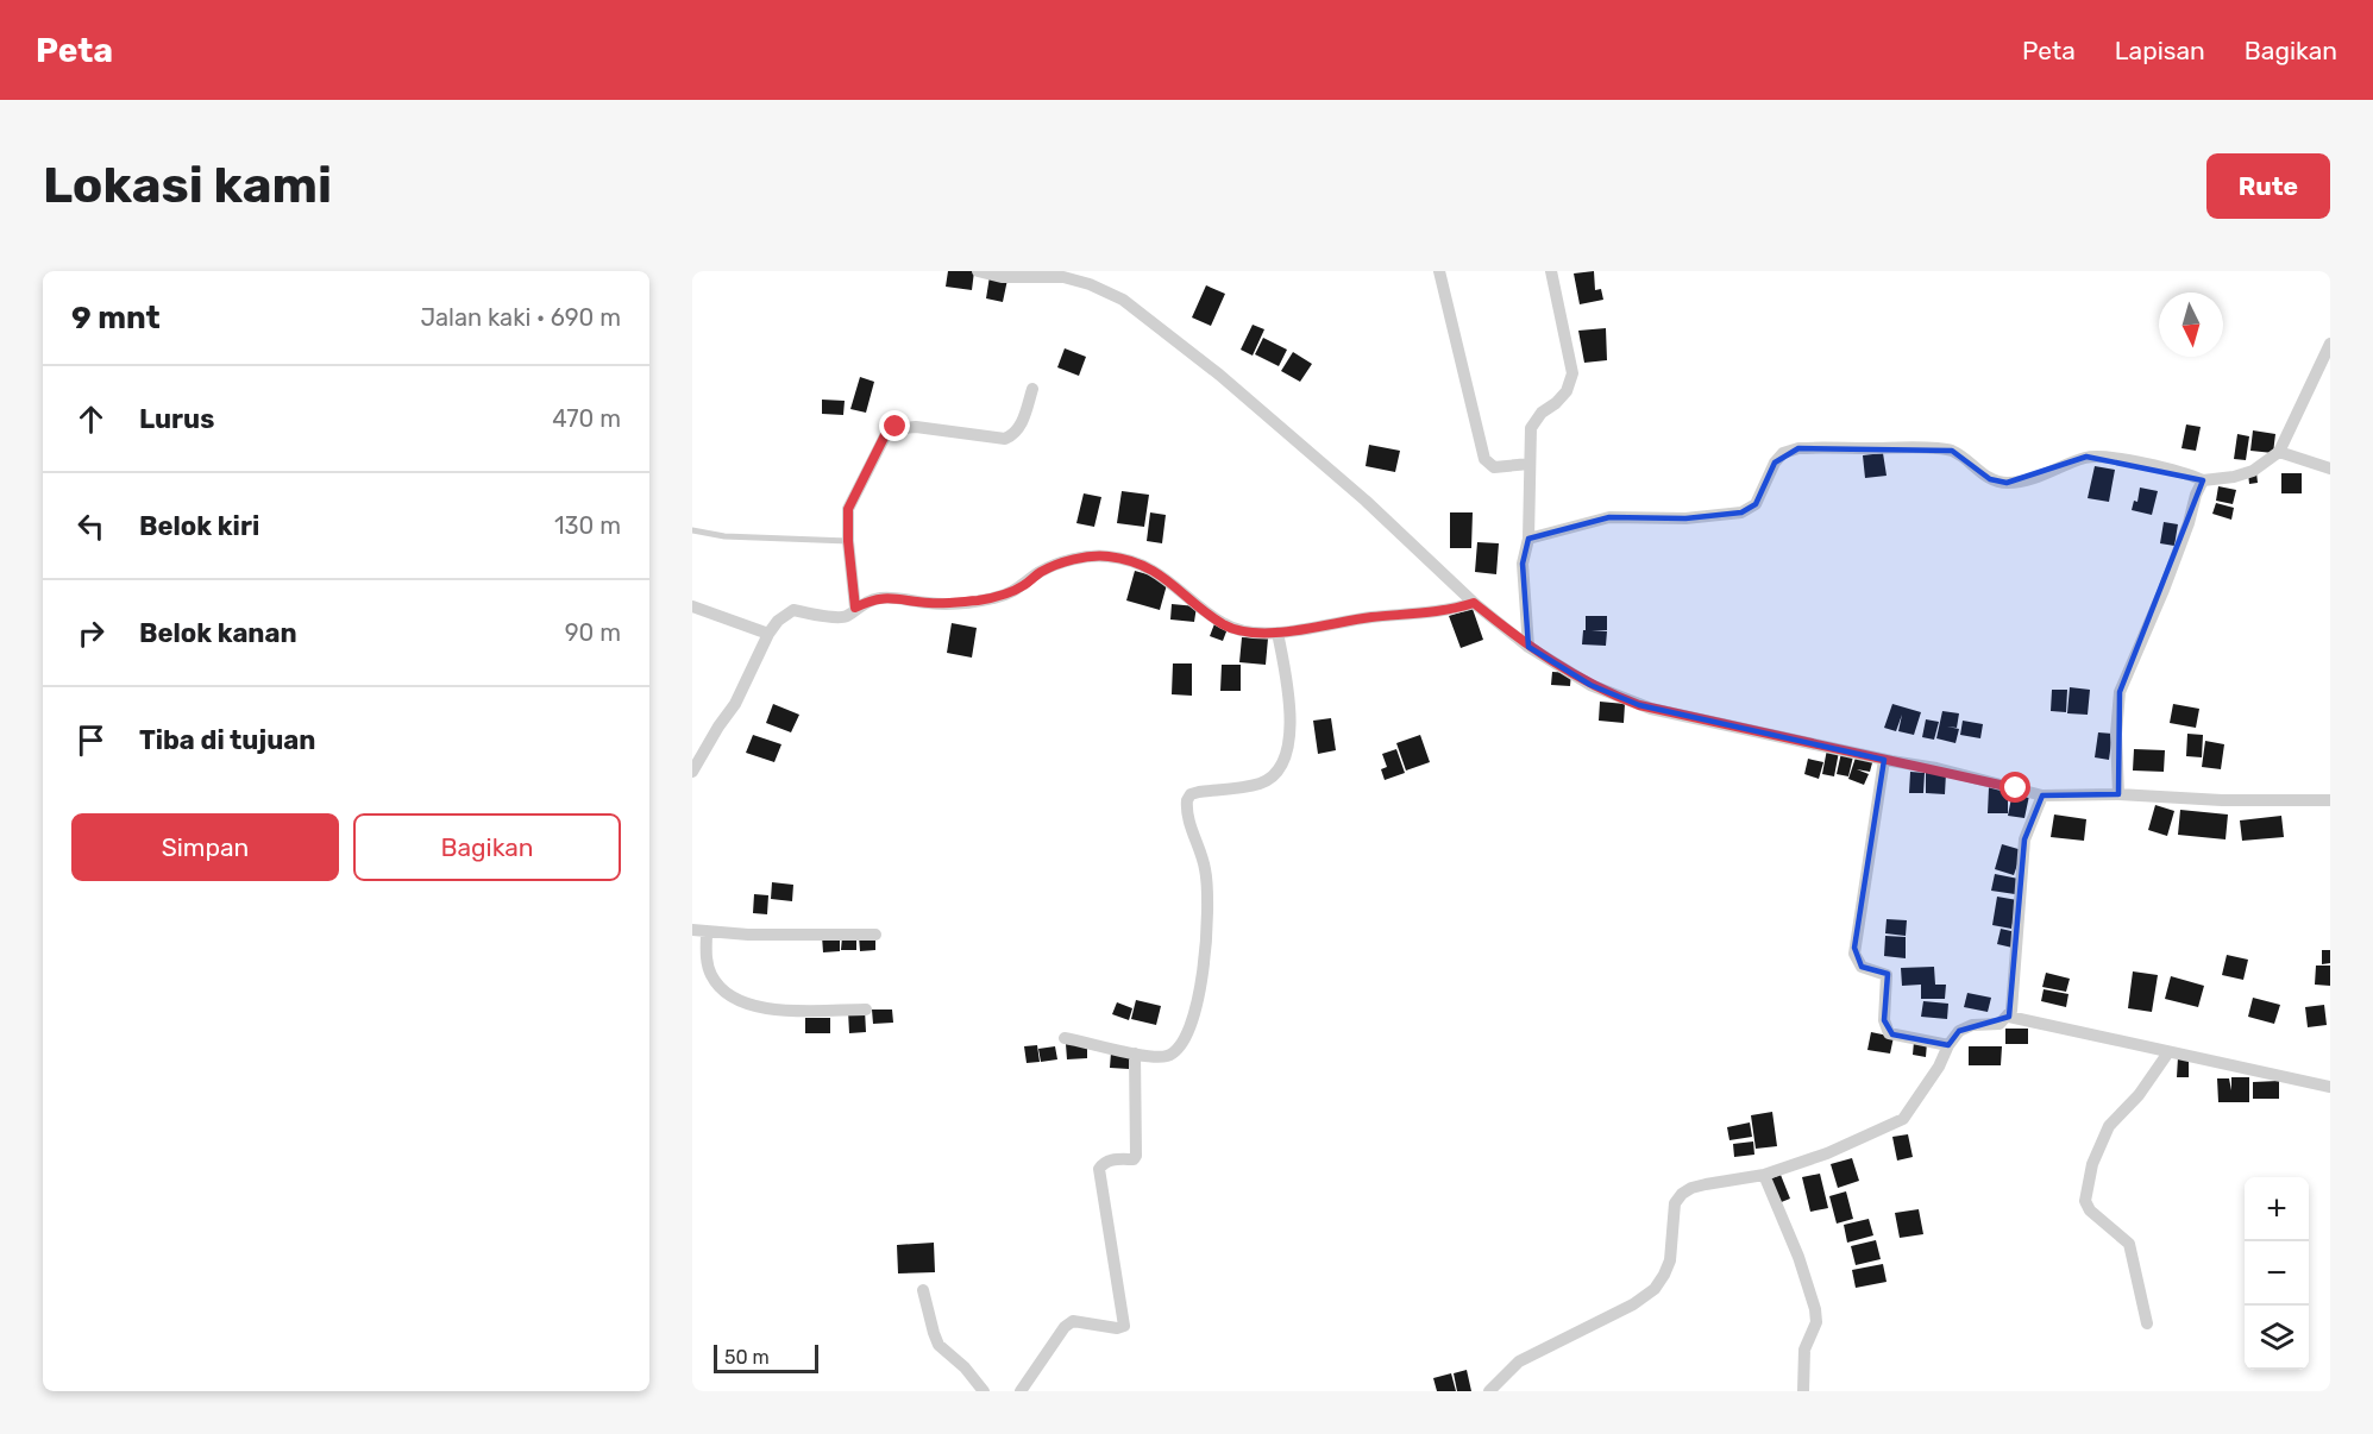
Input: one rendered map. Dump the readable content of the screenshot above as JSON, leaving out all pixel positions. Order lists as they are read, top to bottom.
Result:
{
  "scale_bar": "50 m",
  "north": "bottom",
  "page": {
    "header": "Peta",
    "nav": ["Peta", "Lapisan", "Bagikan"],
    "buttons": [
      "Rute",
      ["Simpan", "Bagikan"]
    ],
    "title": "Lokasi kami",
    "heading": ["9 mnt", "Jalan kaki · 690 m"],
    "list": [
      ["Lurus", "470 m"],
      ["Belok kiri", "130 m"],
      ["Belok kanan", "90 m"],
      "Tiba di tujuan"
    ],
    "map_buttons": ["+", "−"],
    "scale": "50 m"
  }
}
